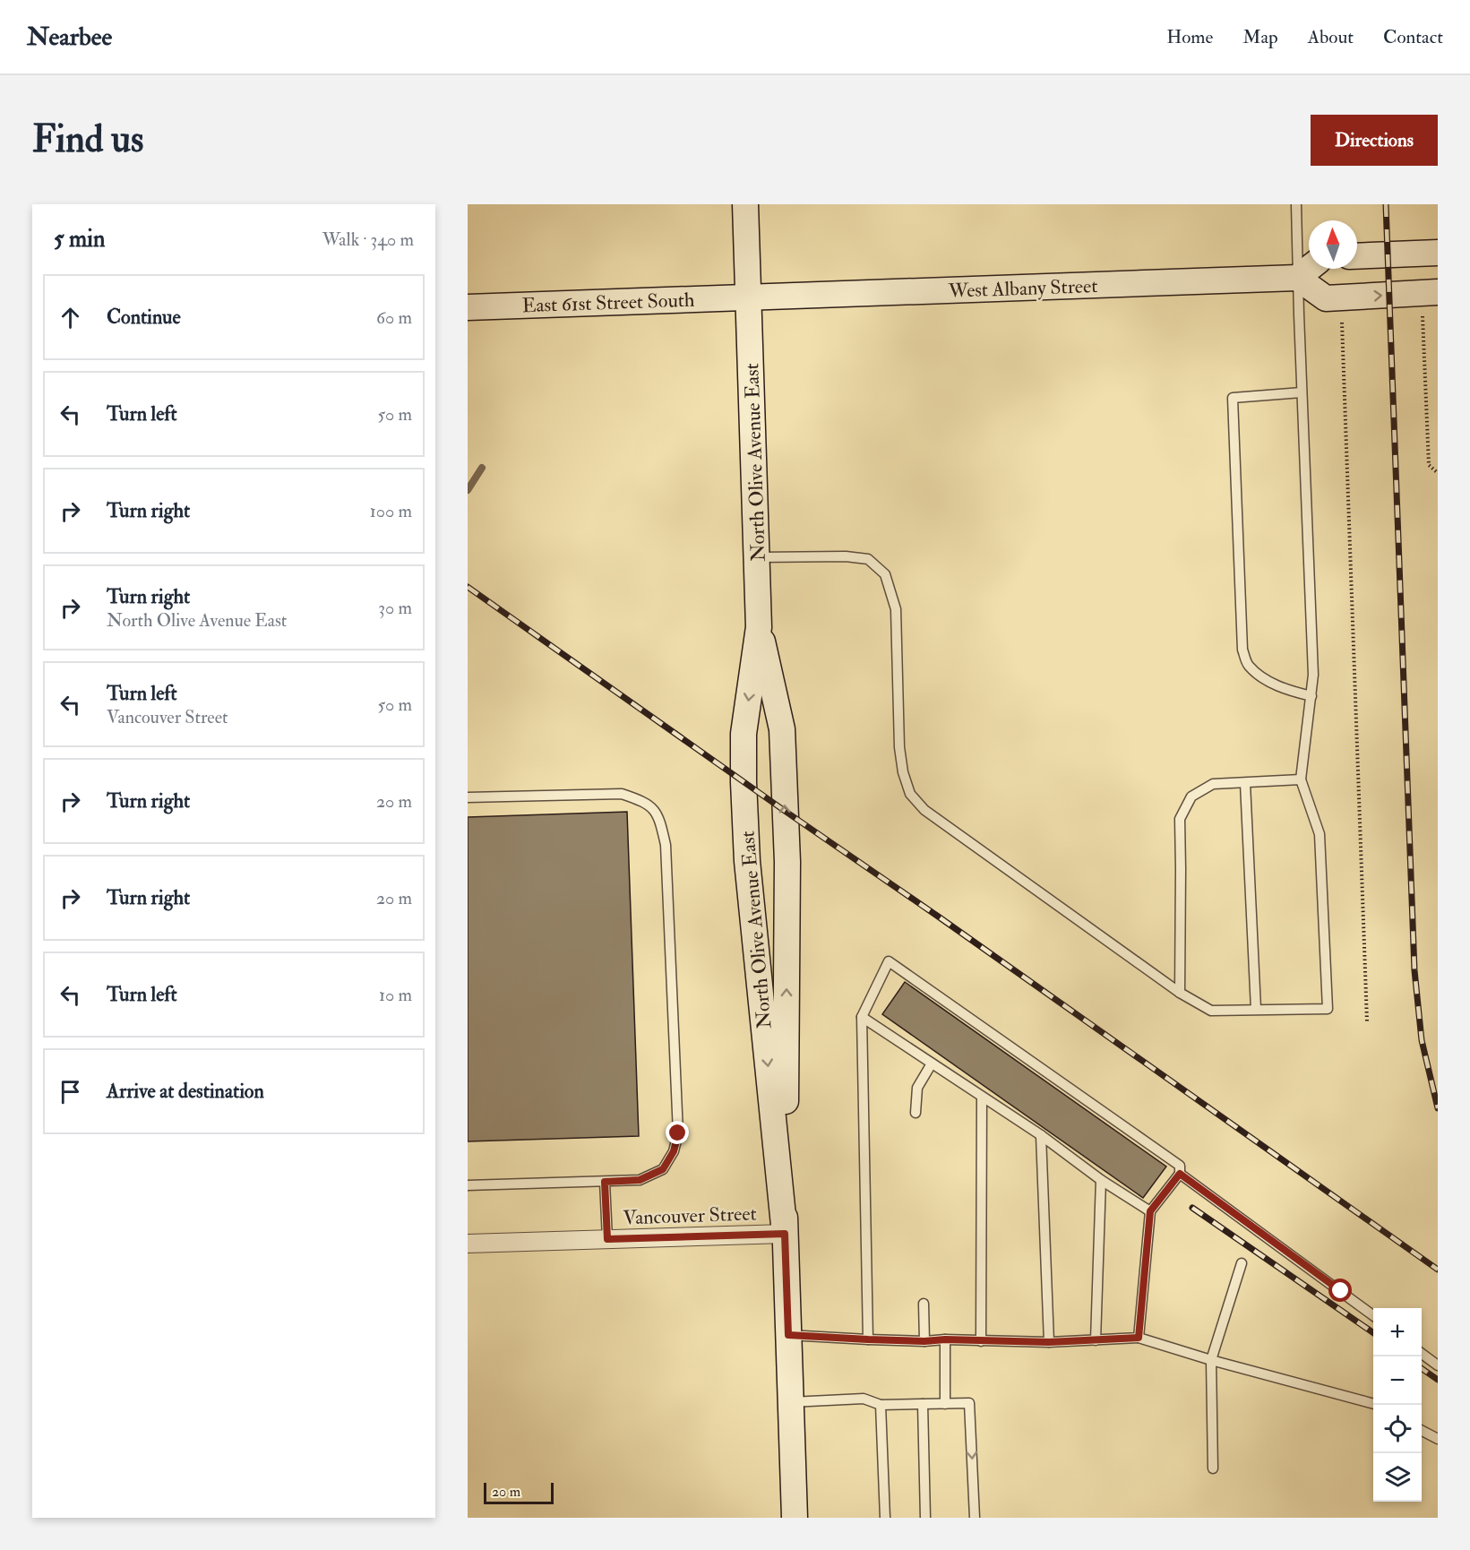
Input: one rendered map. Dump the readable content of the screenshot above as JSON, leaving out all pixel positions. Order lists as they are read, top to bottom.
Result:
{
  "streets": {
    "street": [
      "West Albany Street",
      "East 61st Street South",
      "North Olive Avenue East",
      "Vancouver Street"
    ]
  },
  "crossings": [
    ["West Albany Street", "East 61st Street South"],
    ["West Albany Street", "North Olive Avenue East"],
    ["East 61st Street South", "North Olive Avenue East"],
    ["North Olive Avenue East", "Vancouver Street"]
  ],
  "scale_bar": "20 m",
  "north": "top",
  "page": {
    "header": "Nearbee",
    "nav": [
      "Home",
      "Map",
      "About",
      "Contact"
    ],
    "buttons": "Directions",
    "title": "Find us",
    "heading": ["5 min", "Walk · 340 m"],
    "list": [
      ["Continue", "60 m"],
      ["Turn left", "50 m"],
      ["Turn right", "100 m"],
      ["Turn right", "North Olive Avenue East", "30 m"],
      ["Turn left", "Vancouver Street", "50 m"],
      ["Turn right", "20 m"],
      ["Turn right", "20 m"],
      ["Turn left", "10 m"],
      "Arrive at destination"
    ],
    "map_buttons": ["+", "−"],
    "scale": "20 m"
  }
}
